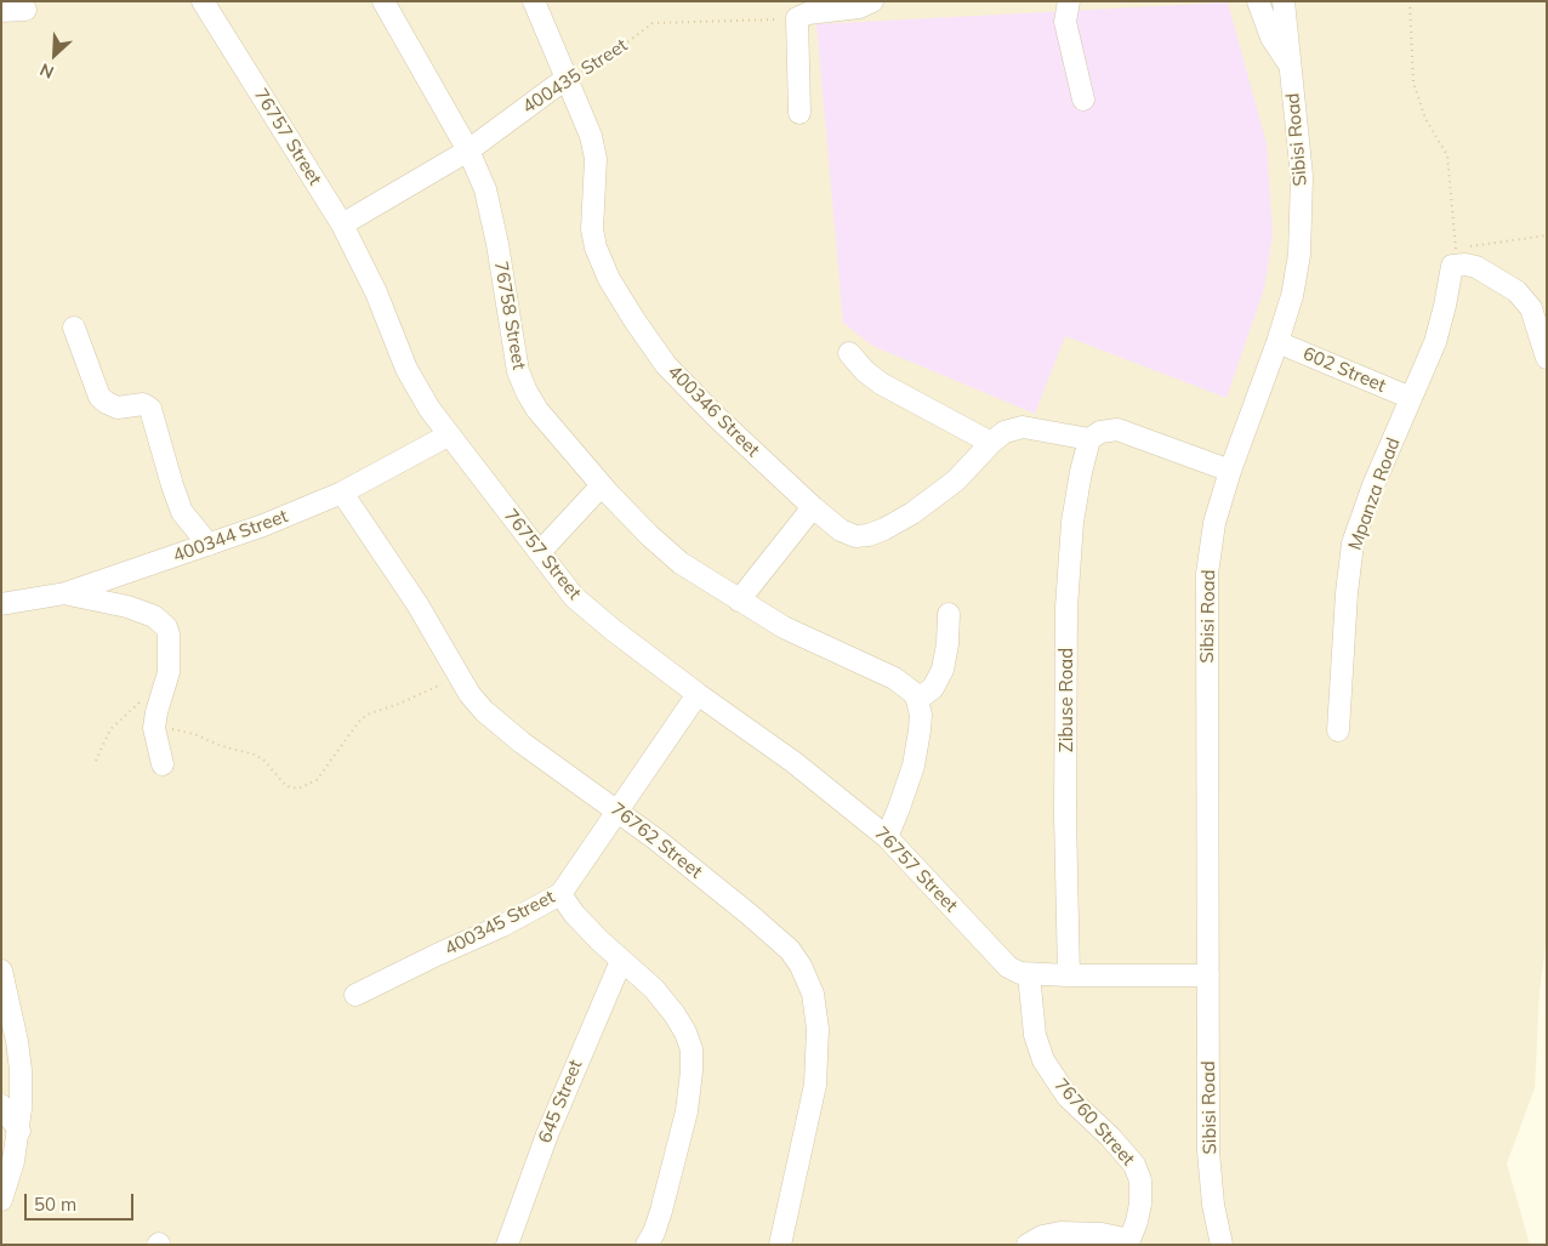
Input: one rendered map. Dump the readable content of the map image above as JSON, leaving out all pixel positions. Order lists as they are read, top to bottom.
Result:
{
  "streets": {
    "street": [
      "400435 Street",
      "76757 Street",
      "Sibisi Road",
      "76758 Street",
      "602 Street",
      "400346 Street",
      "Mpanza Road",
      "400344 Street",
      "Zibuse Road",
      "76762 Street",
      "400345 Street",
      "645 Street",
      "76760 Street"
    ]
  },
  "crossings": [
    ["400435 Street", "76757 Street"],
    ["400435 Street", "76758 Street"],
    ["400435 Street", "400346 Street"],
    ["76757 Street", "400344 Street"],
    ["76757 Street", "Zibuse Road"],
    ["76757 Street", "400345 Street"],
    ["76757 Street", "76760 Street"],
    ["Sibisi Road", "602 Street"],
    ["602 Street", "Mpanza Road"],
    ["400346 Street", "Zibuse Road"],
    ["400344 Street", "76762 Street"],
    ["76762 Street", "400345 Street"]
  ],
  "scale_bar": "50 m",
  "north": "bottom left"
}
